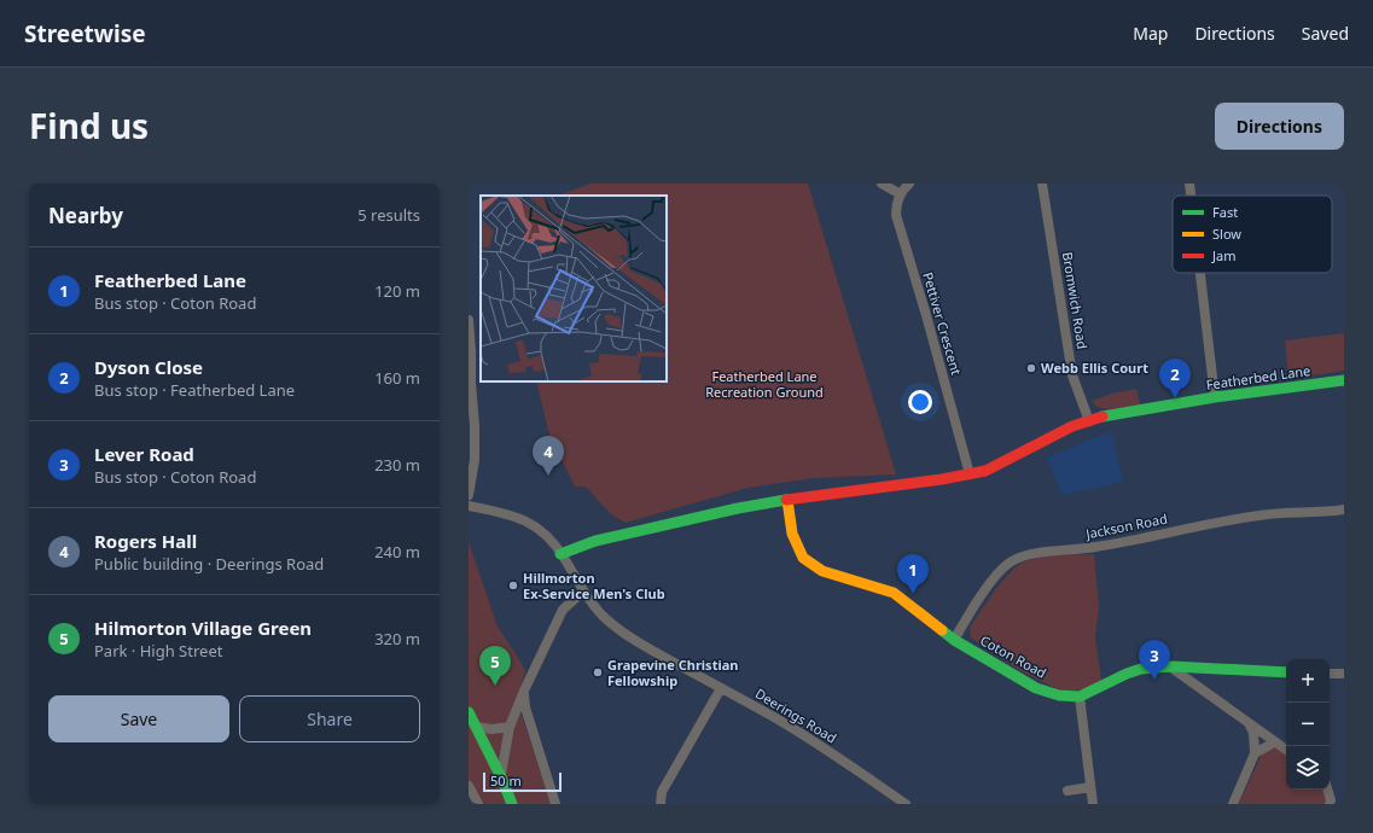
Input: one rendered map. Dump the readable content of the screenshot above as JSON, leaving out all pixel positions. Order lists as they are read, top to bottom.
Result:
{
  "streets": {
    "main road": ["Featherbed Lane", "Coton Road"],
    "street": [
      "Bromwich Road",
      "Pettiver Crescent",
      "Jackson Road",
      "Deerings Road"
    ]
  },
  "crossings": [
    ["Bromwich Road", "Featherbed Lane"],
    ["Pettiver Crescent", "Featherbed Lane"],
    ["Featherbed Lane", "Coton Road"],
    ["Featherbed Lane", "Deerings Road"],
    ["Jackson Road", "Coton Road"]
  ],
  "parks": ["Featherbed Lane Recreation Ground"],
  "places": ["Webb Ellis Court", "Hillmorton Ex-Service Men's Club", "Grapevine Christian Fellowship"],
  "legend": ["Fast", "Slow", "Jam"],
  "scale_bar": "50 m",
  "page": {
    "header": "Streetwise",
    "nav": ["Map", "Directions", "Saved"],
    "title": "Find us",
    "buttons": [
      "Directions",
      ["Save", "Share"]
    ],
    "heading": ["Nearby", "5 results"],
    "list": [
      {
        "mark": "1",
        "name": "Featherbed Lane",
        "note": "Bus stop · Coton Road",
        "value": "120 m"
      },
      {
        "mark": "2",
        "name": "Dyson Close",
        "note": "Bus stop · Featherbed Lane",
        "value": "160 m"
      },
      {
        "mark": "3",
        "name": "Lever Road",
        "note": "Bus stop · Coton Road",
        "value": "230 m"
      },
      {
        "mark": "4",
        "name": "Rogers Hall",
        "note": "Public building · Deerings Road",
        "value": "240 m"
      },
      {
        "mark": "5",
        "name": "Hilmorton Village Green",
        "note": "Park · High Street",
        "value": "320 m"
      }
    ],
    "pins": [
      "2",
      "4",
      "1",
      "3",
      "5"
    ],
    "map_buttons": ["+", "−"],
    "scale": "50 m"
  }
}
